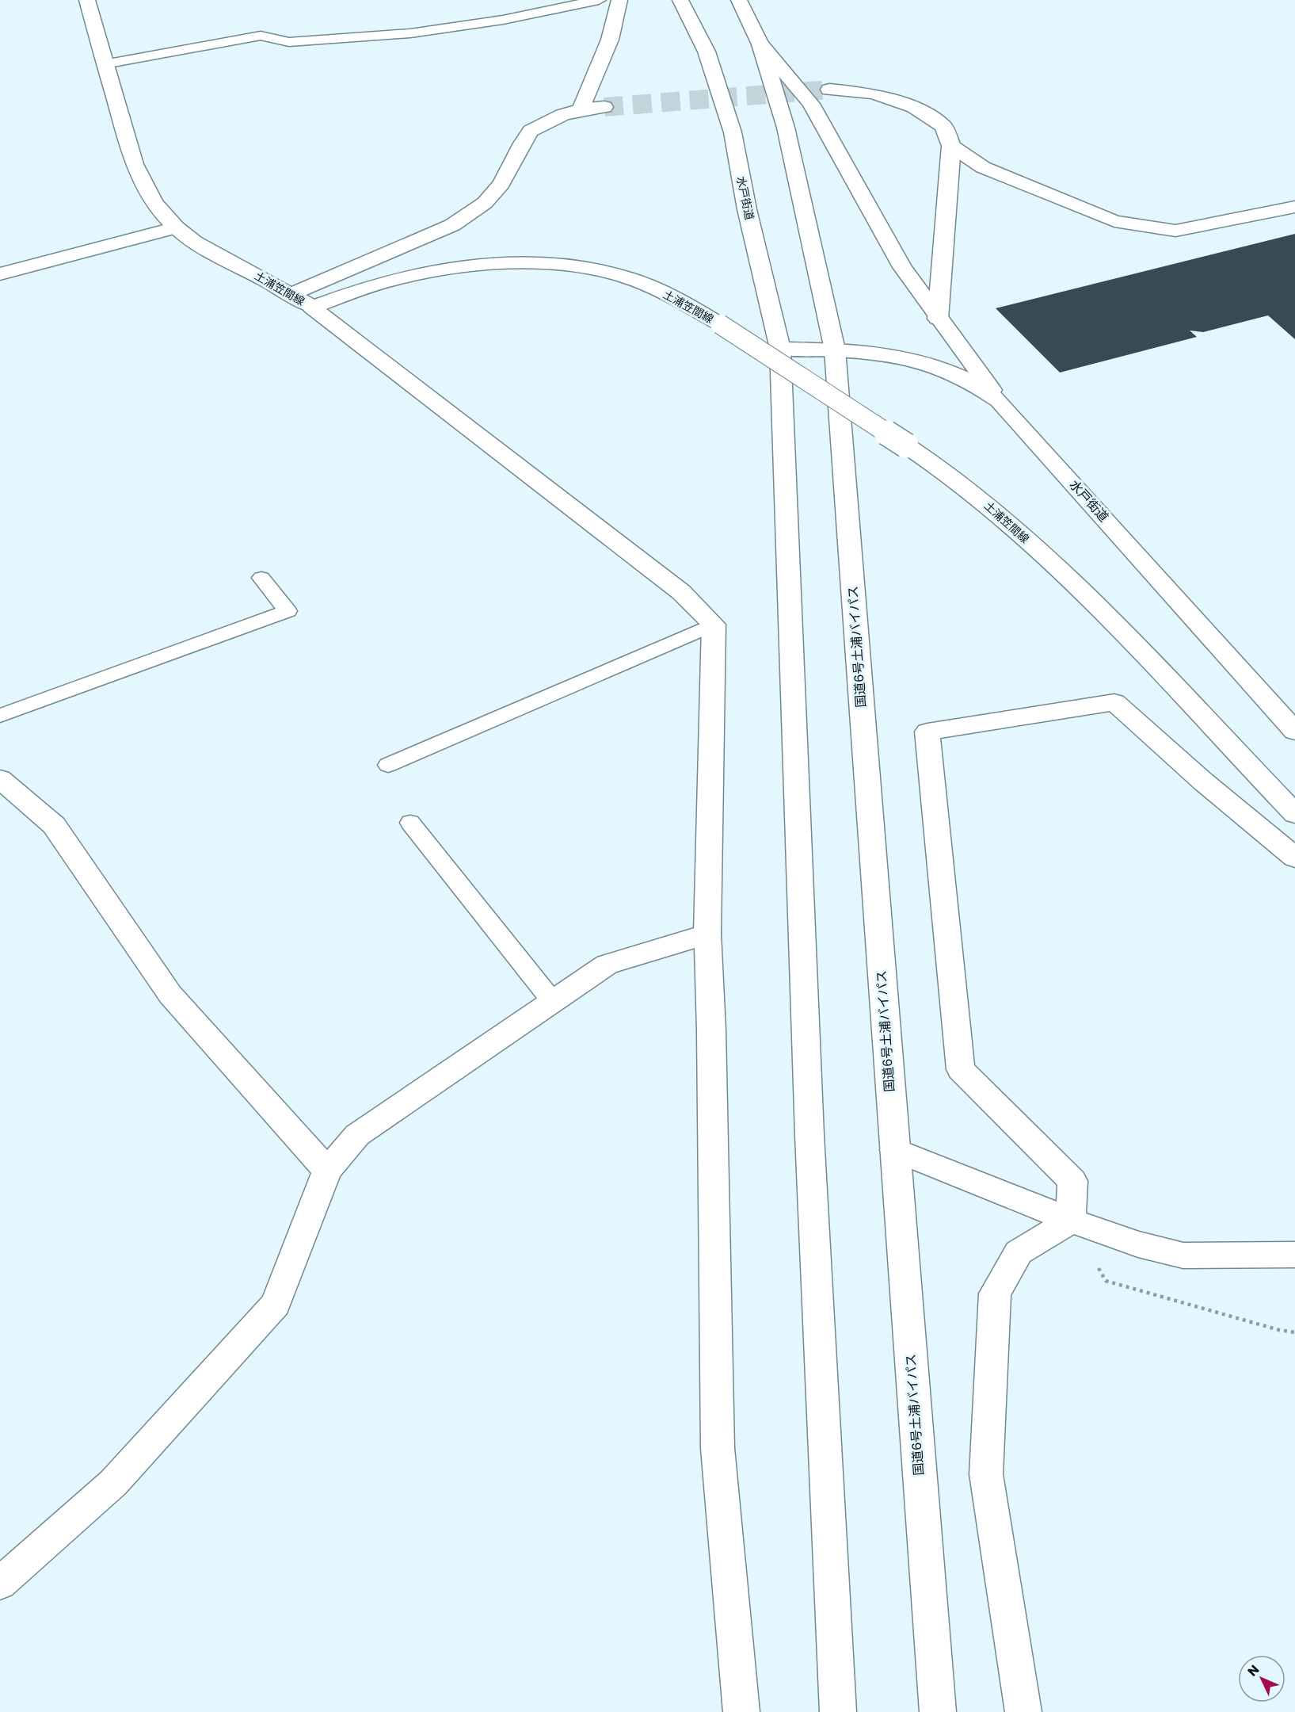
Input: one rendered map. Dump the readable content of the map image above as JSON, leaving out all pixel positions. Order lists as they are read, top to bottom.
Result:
{
  "streets": {
    "main road": ["水戸街道", "土浦笠間線", "国道6号土浦バイパス"]
  },
  "crossings": [
    ["水戸街道", "国道6号土浦バイパス"]
  ],
  "north": "top left"
}
